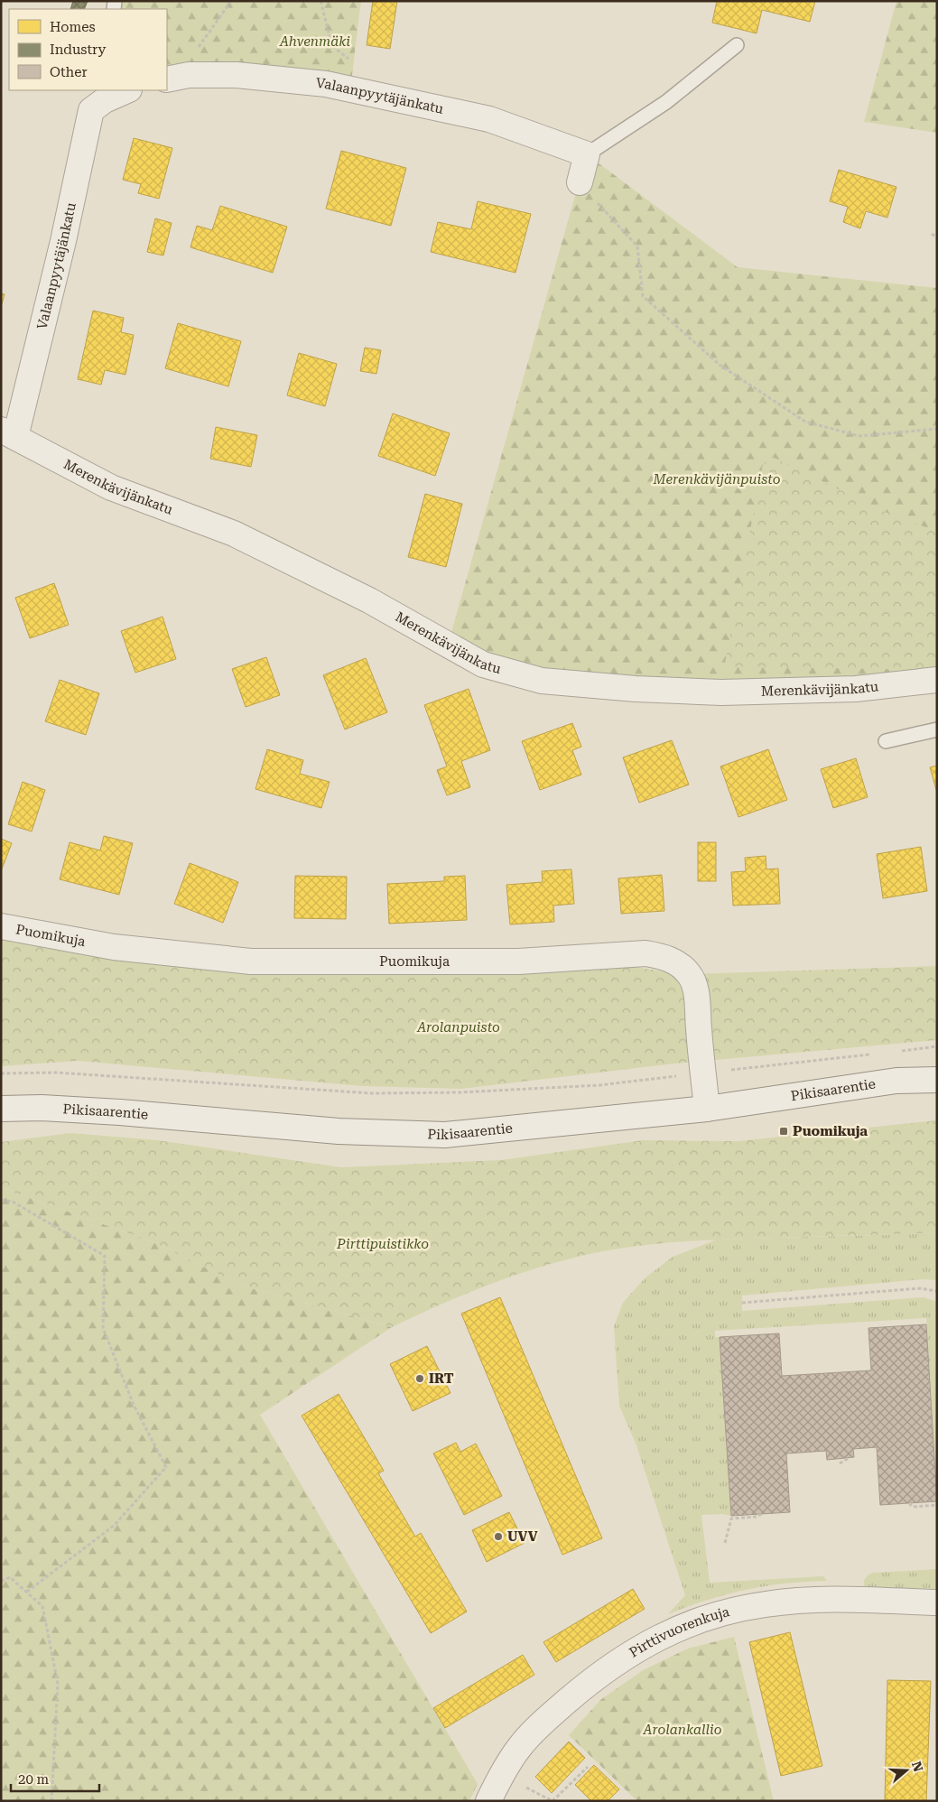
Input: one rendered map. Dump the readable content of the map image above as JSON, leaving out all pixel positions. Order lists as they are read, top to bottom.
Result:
{
  "streets": {
    "street": [
      "Valaanpyytäjänkatu",
      "Merenkävijänkatu",
      "Puomikuja",
      "Pikisaarentie",
      "Pirttivuorenkuja"
    ]
  },
  "crossings": [
    ["Valaanpyytäjänkatu", "Merenkävijänkatu"],
    ["Puomikuja", "Pikisaarentie"]
  ],
  "parks": [
    "Ahvenmäki",
    "Merenkävijänpuisto",
    "Arolanpuisto",
    "Pirttipuistikko",
    "Arolankallio"
  ],
  "places": {
    "transit": ["Puomikuja"],
    "other": ["IRT", "UVV"]
  },
  "legend": ["Homes", "Industry", "Other"],
  "scale_bar": "20 m",
  "north": "right"
}
